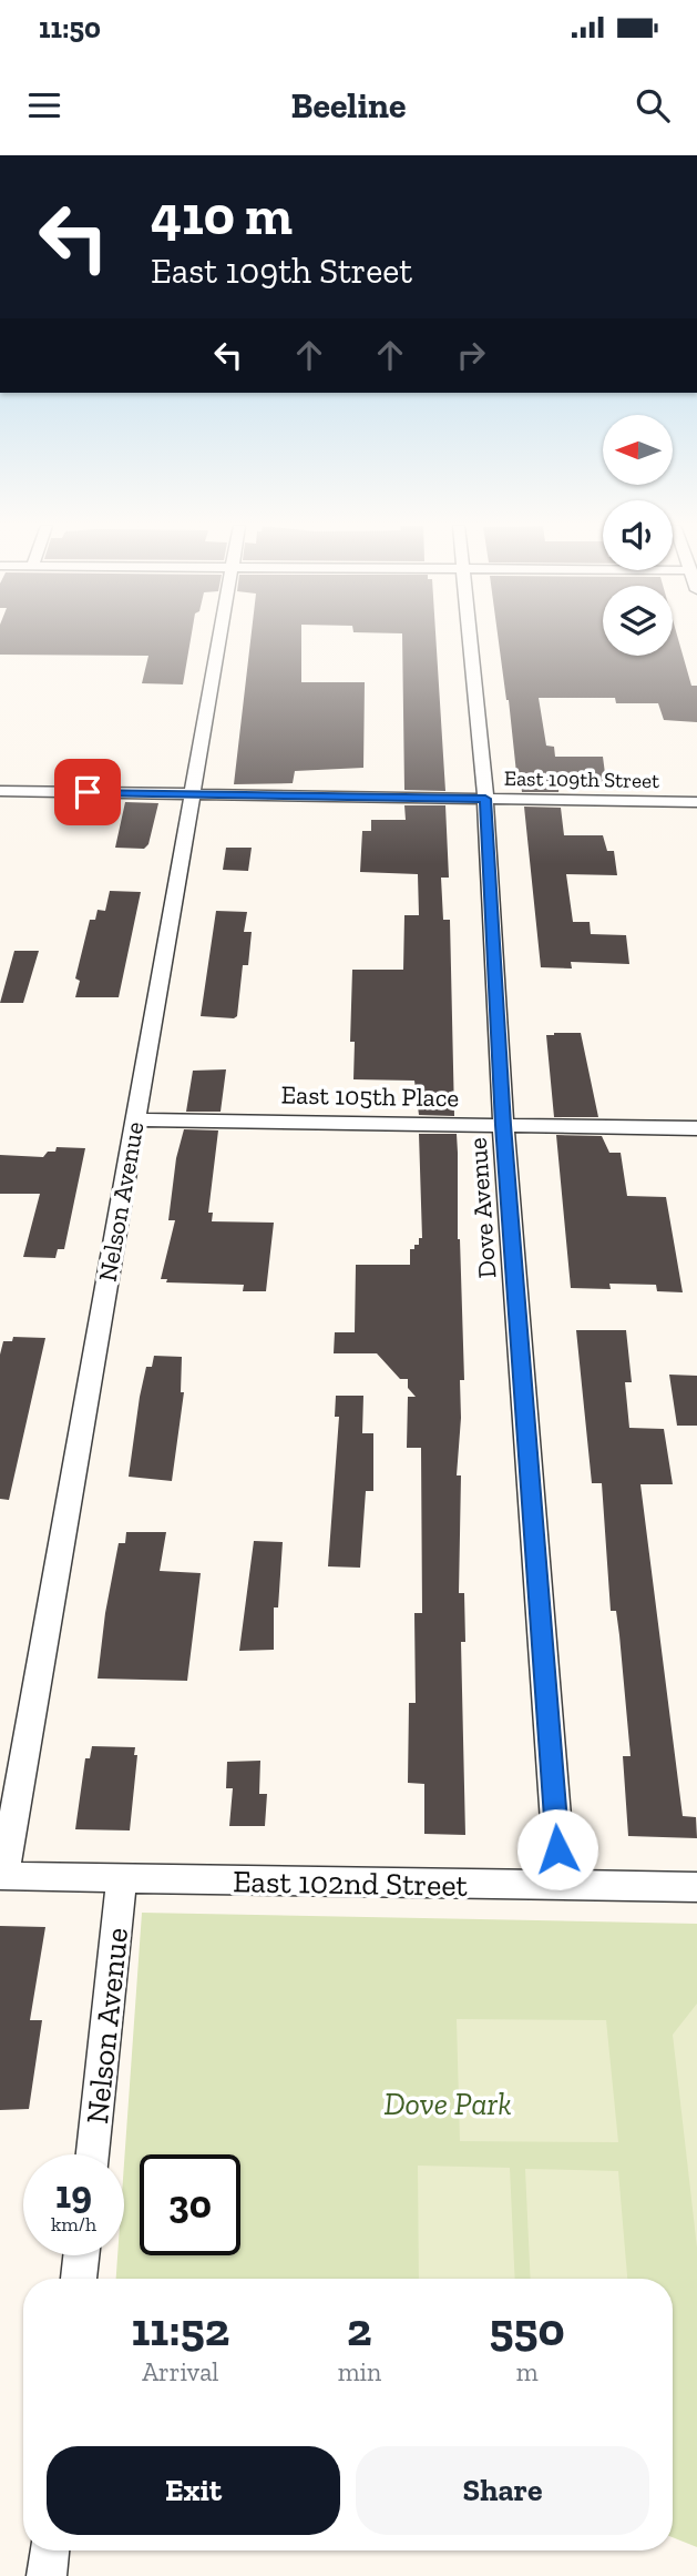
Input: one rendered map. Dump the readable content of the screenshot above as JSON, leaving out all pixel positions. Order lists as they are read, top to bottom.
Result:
{
  "streets": {
    "street": [
      "East 109th Street",
      "East 105th Place",
      "Nelson Avenue",
      "Dove Avenue",
      "East 102nd Street"
    ]
  },
  "crossings": [
    ["East 109th Street", "Nelson Avenue"],
    ["East 109th Street", "Dove Avenue"],
    ["East 105th Place", "Nelson Avenue"],
    ["East 105th Place", "Dove Avenue"],
    ["Nelson Avenue", "East 102nd Street"],
    ["Dove Avenue", "East 102nd Street"]
  ],
  "parks": ["Dove Park"],
  "north": "left",
  "page": {
    "status": "11:50",
    "header": "Beeline",
    "turn": ["410 m", "East 109th Street"],
    "speed": "19 km/h",
    "limit": "30",
    "eta": [
      "11:52",
      "Arrival",
      "2",
      "min",
      "550",
      "m"
    ],
    "buttons": ["Exit", "Share"]
  }
}
